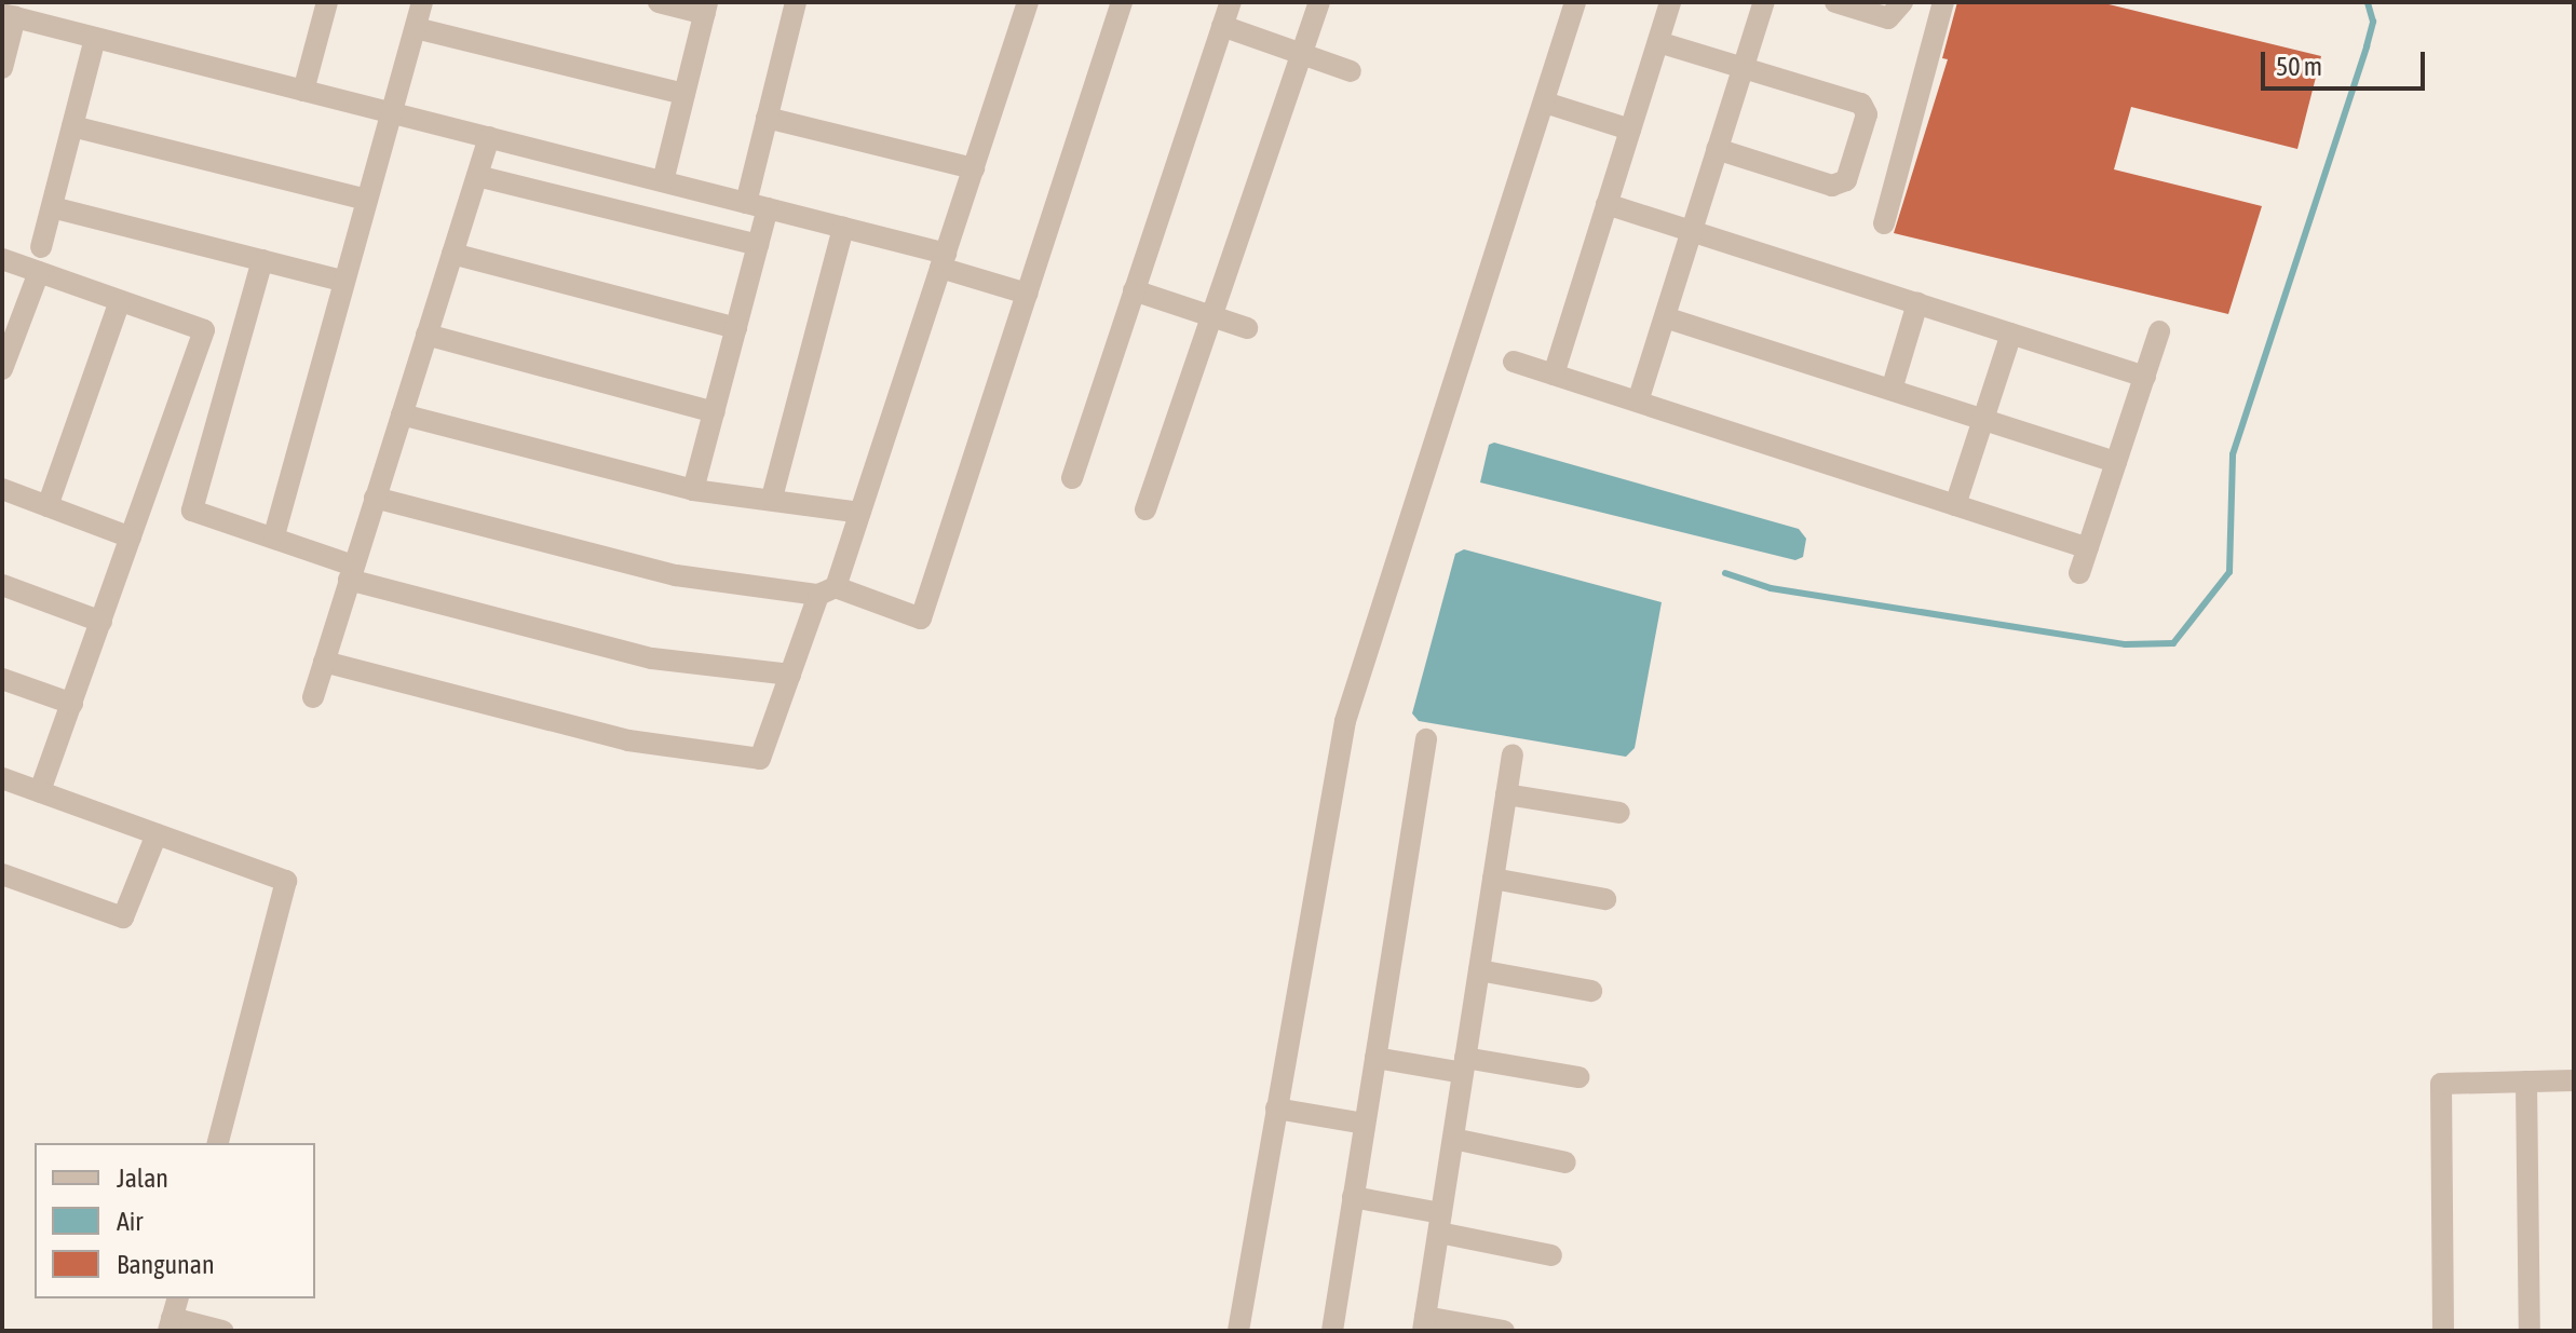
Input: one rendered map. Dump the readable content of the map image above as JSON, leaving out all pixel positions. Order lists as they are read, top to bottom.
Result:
{
  "legend": ["Jalan", "Air", "Bangunan"],
  "scale_bar": "50 m"
}
